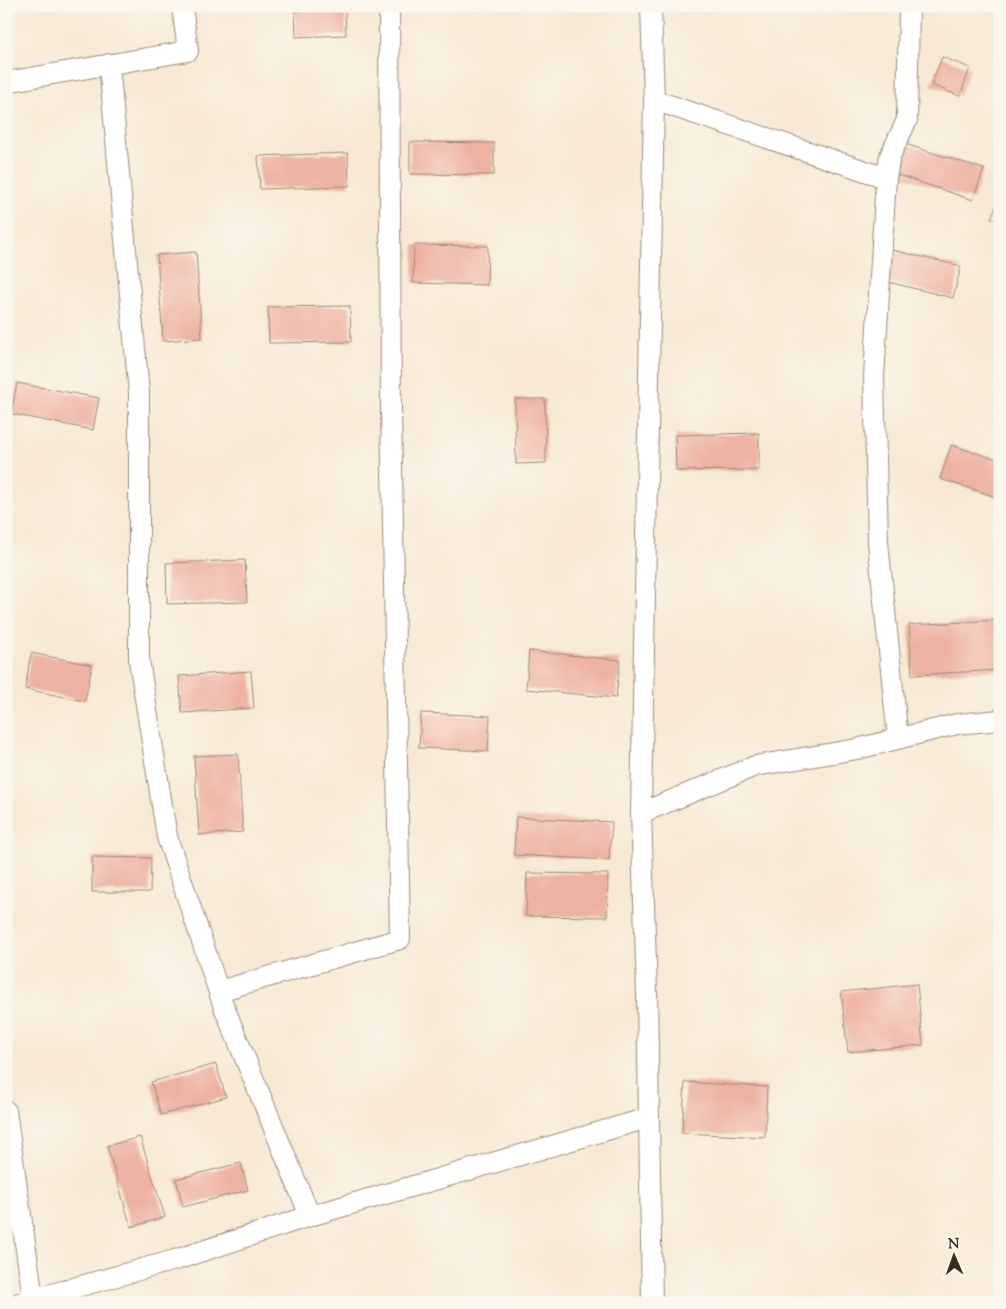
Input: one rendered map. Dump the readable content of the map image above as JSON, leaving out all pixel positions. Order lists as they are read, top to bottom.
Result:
{
  "north": "top"
}
